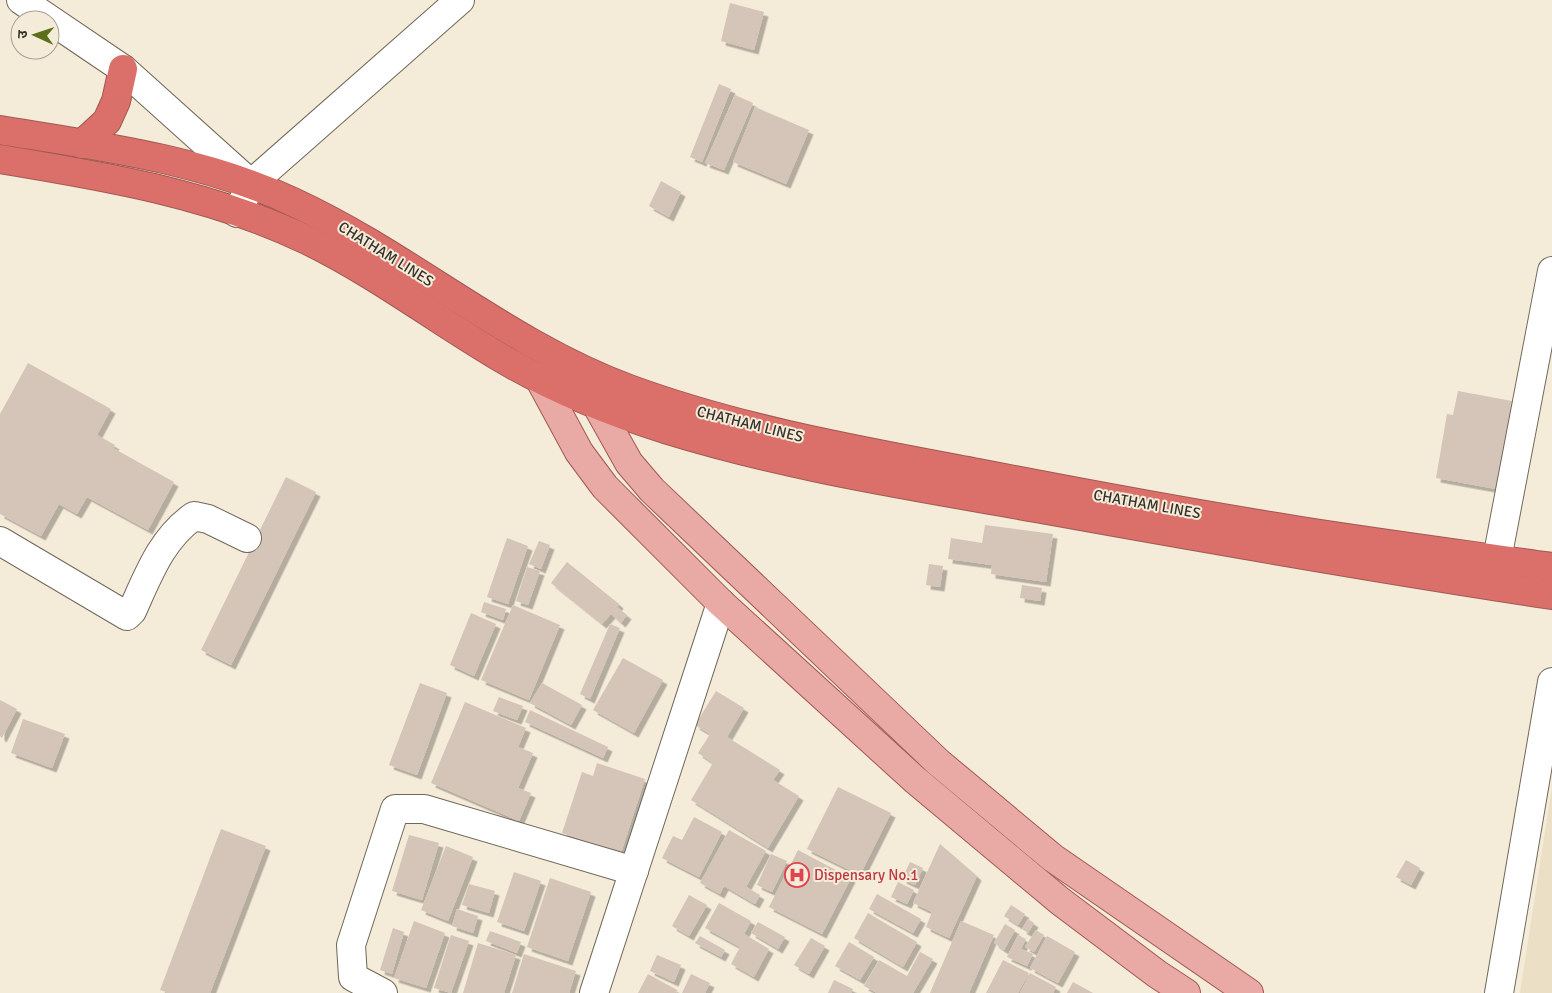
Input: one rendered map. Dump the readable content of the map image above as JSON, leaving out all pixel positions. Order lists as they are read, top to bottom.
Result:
{
  "streets": {
    "highway": ["CHATHAM LINES"]
  },
  "places": {
    "hospital": ["Dispensary No.1"]
  },
  "north": "left"
}
